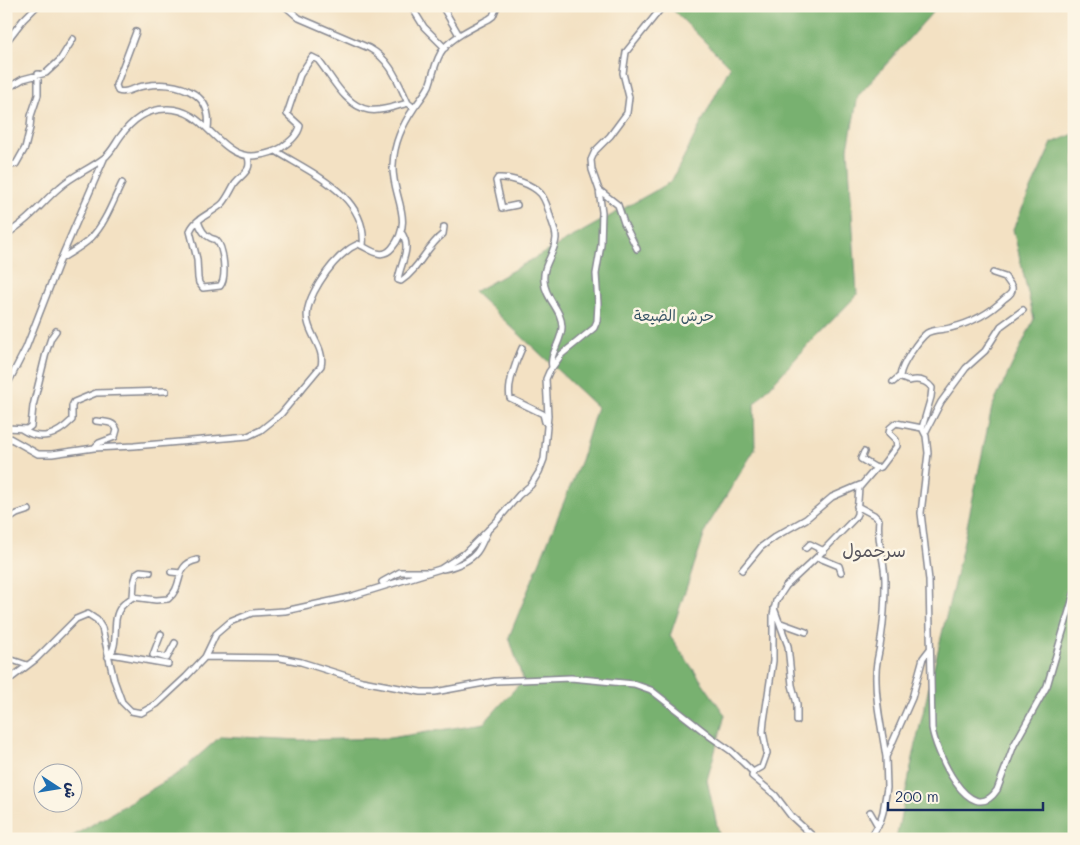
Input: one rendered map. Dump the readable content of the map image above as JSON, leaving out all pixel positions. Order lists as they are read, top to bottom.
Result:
{
  "districts": ["سرحمول"],
  "parks": ["حرش الضيعة"],
  "scale_bar": "200 m",
  "north": "right"
}
